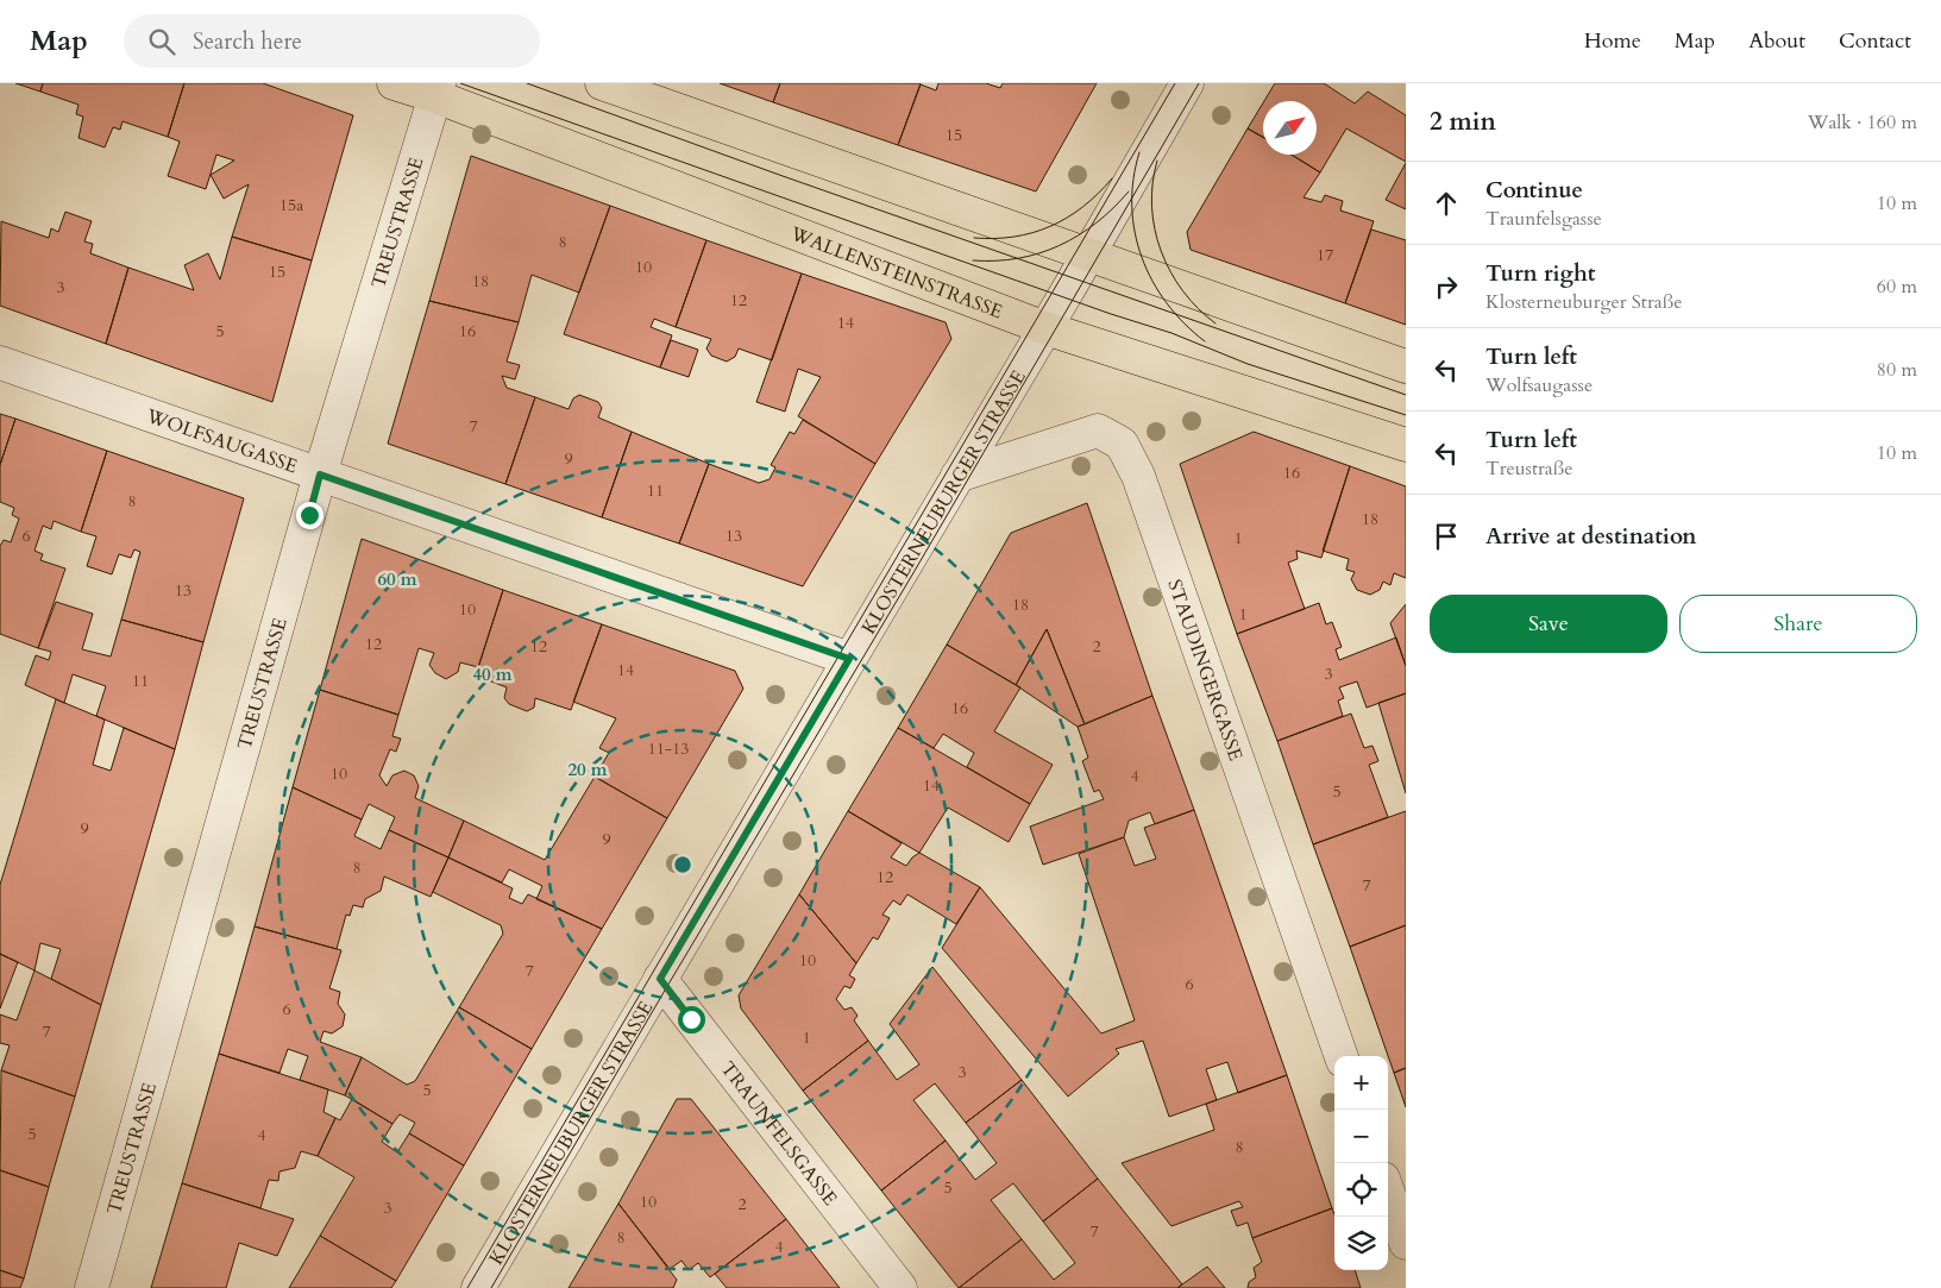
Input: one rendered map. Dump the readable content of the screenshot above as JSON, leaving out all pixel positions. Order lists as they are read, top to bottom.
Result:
{
  "streets": {
    "main road": ["WALLENSTEINSTRASSE"],
    "street": [
      "TREUSTRASSE",
      "WOLFSAUGASSE",
      "KLOSTERNEUBURGER STRASSE",
      "STAUDINGERGASSE",
      "TRAUNFELSGASSE"
    ]
  },
  "crossings": [
    ["TREUSTRASSE", "WALLENSTEINSTRASSE"],
    ["TREUSTRASSE", "WOLFSAUGASSE"],
    ["WALLENSTEINSTRASSE", "KLOSTERNEUBURGER STRASSE"],
    ["WOLFSAUGASSE", "KLOSTERNEUBURGER STRASSE"],
    ["KLOSTERNEUBURGER STRASSE", "STAUDINGERGASSE"],
    ["KLOSTERNEUBURGER STRASSE", "TRAUNFELSGASSE"]
  ],
  "house_numbers": [
    "15",
    "15a",
    "8",
    "17",
    "10",
    "15",
    "18",
    "3",
    "12",
    "14",
    "5",
    "16",
    "7",
    "9",
    "16",
    "11",
    "8",
    "18",
    "6",
    "13",
    "1",
    "13",
    "18",
    "10",
    "1",
    "12",
    "12",
    "2",
    "14",
    "3",
    "11",
    "16",
    "11-13",
    "10",
    "4",
    "14",
    "5",
    "9",
    "9",
    "8",
    "12",
    "7",
    "10",
    "7",
    "6",
    "6",
    "7",
    "1",
    "3",
    "5",
    "5",
    "4",
    "8",
    "5",
    "10",
    "2",
    "3",
    "7",
    "8",
    "4"
  ],
  "north": "top right",
  "page": {
    "header": "Map",
    "search": "Search here",
    "nav": [
      "Home",
      "Map",
      "About",
      "Contact"
    ],
    "heading": ["2 min", "Walk · 160 m"],
    "list": [
      ["Continue", "Traunfelsgasse", "10 m"],
      ["Turn right", "Klosterneuburger Straße", "60 m"],
      ["Turn left", "Wolfsaugasse", "80 m"],
      ["Turn left", "Treustraße", "10 m"],
      "Arrive at destination"
    ],
    "buttons": ["Save", "Share"],
    "map_buttons": ["+", "−"]
  },
  "rings": ["60 m", "40 m", "20 m"]
}
